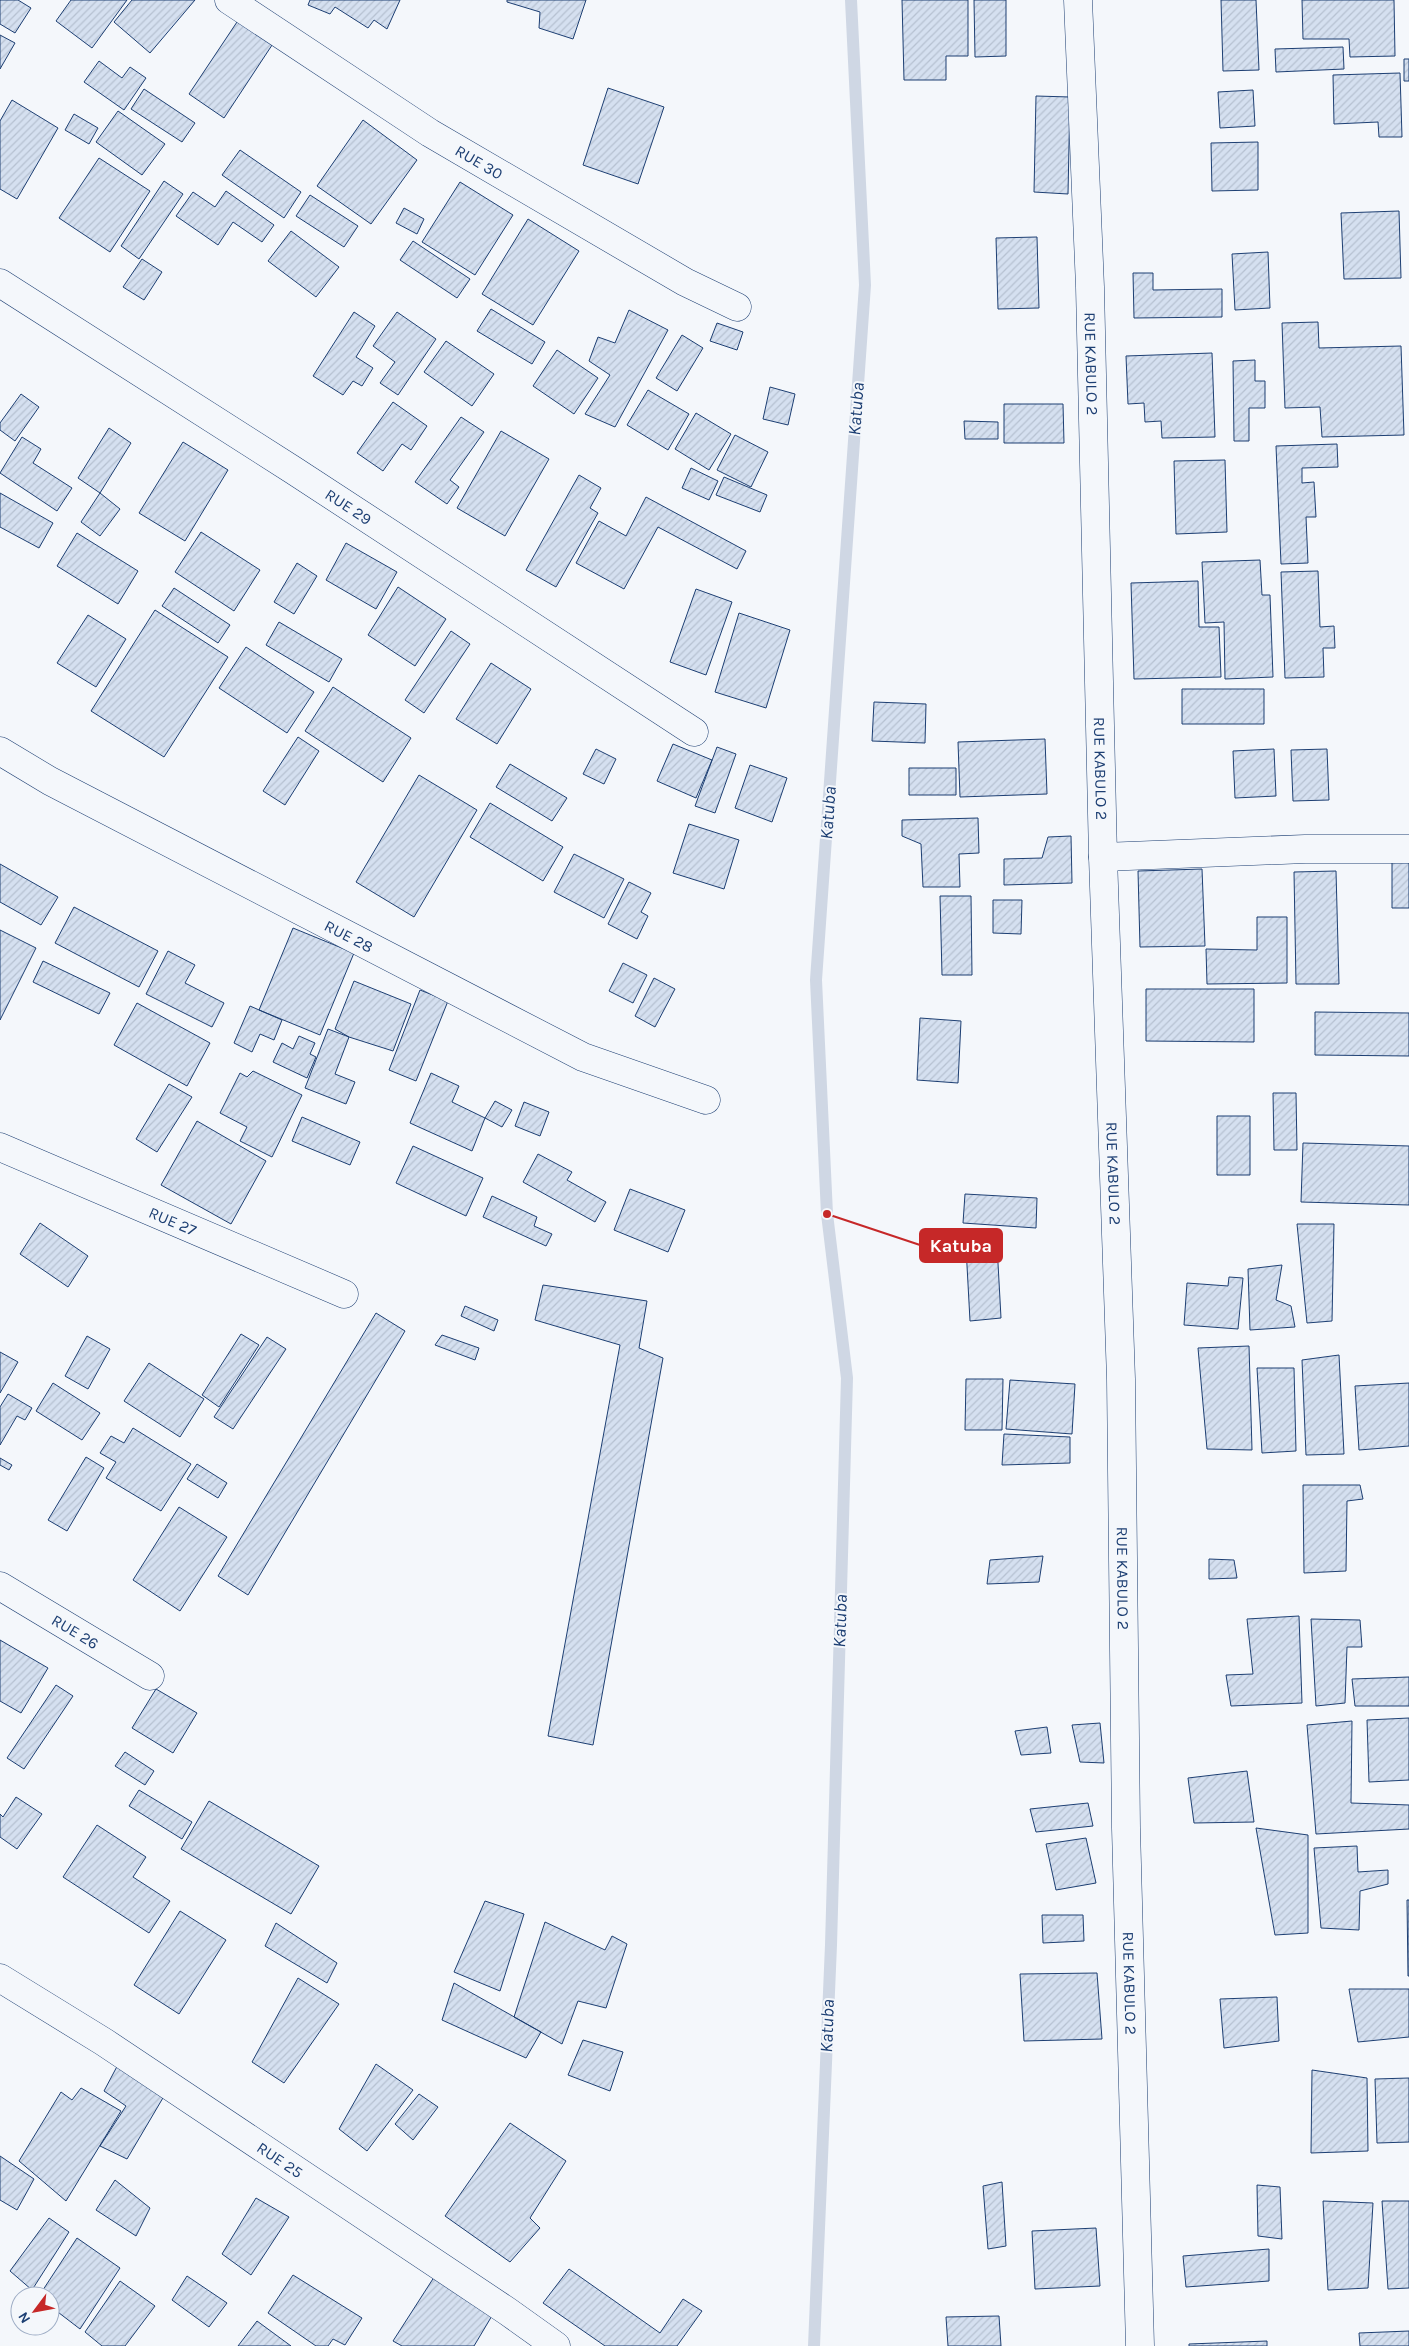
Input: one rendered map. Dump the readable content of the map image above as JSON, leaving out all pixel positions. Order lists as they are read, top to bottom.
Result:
{
  "streets": {
    "street": [
      "RUE 30",
      "RUE KABULO 2",
      "RUE 29",
      "RUE 28",
      "RUE 27",
      "RUE 26",
      "RUE 25"
    ]
  },
  "water": ["Katuba"],
  "places": ["Katuba"],
  "north": "bottom left"
}
